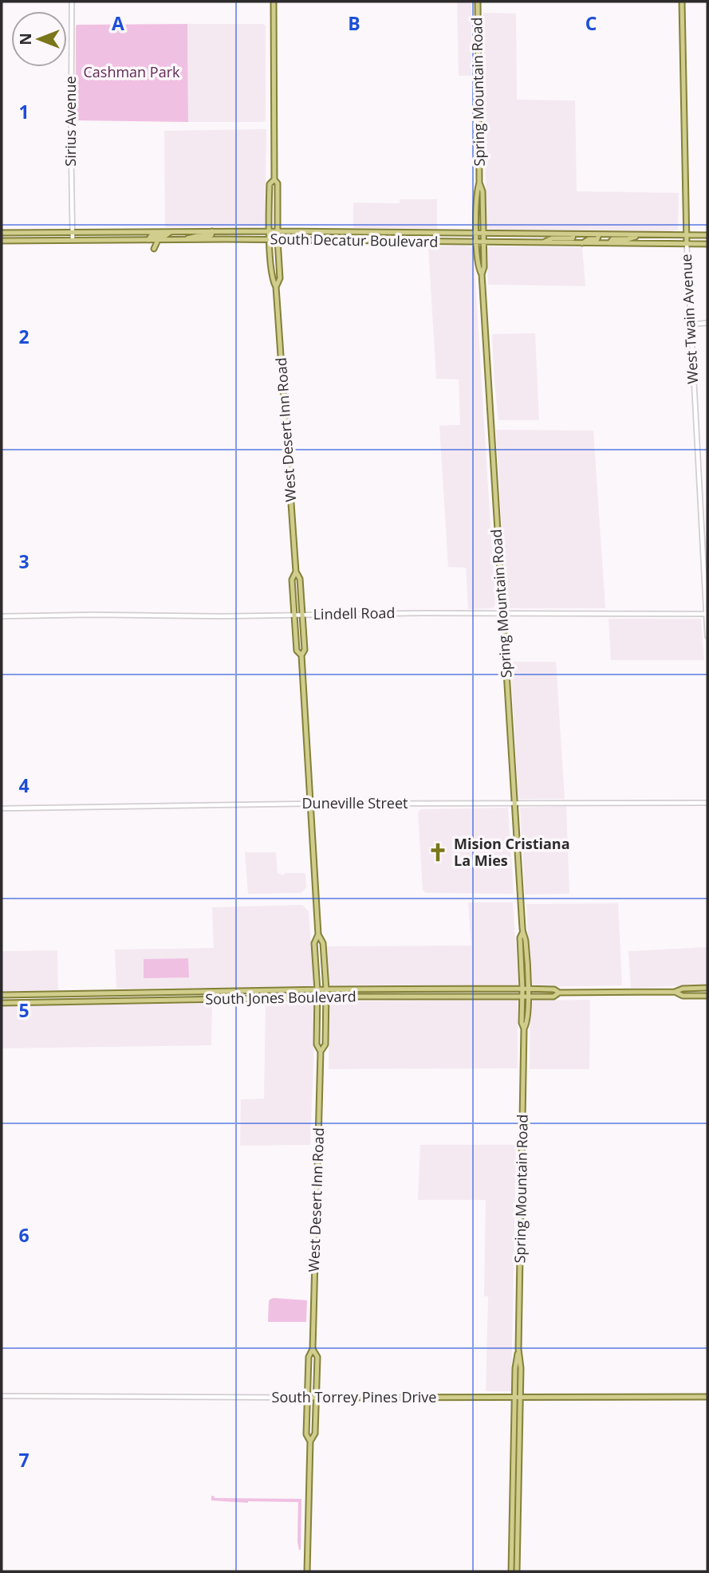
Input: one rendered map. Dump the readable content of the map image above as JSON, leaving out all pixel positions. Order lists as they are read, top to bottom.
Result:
{
  "streets": {
    "main road": [
      "Spring Mountain Road",
      "South Decatur Boulevard",
      "West Twain Avenue",
      "West Desert Inn Road",
      "South Jones Boulevard",
      "South Torrey Pines Drive"
    ],
    "street": ["Sirius Avenue", "Lindell Road", "Duneville Street"]
  },
  "crossings": [
    ["Spring Mountain Road", "South Decatur Boulevard"],
    ["Spring Mountain Road", "Lindell Road"],
    ["Spring Mountain Road", "Duneville Street"],
    ["Spring Mountain Road", "South Jones Boulevard"],
    ["Spring Mountain Road", "South Torrey Pines Drive"],
    ["Sirius Avenue", "South Decatur Boulevard"],
    ["South Decatur Boulevard", "West Twain Avenue"],
    ["South Decatur Boulevard", "West Desert Inn Road"],
    ["West Twain Avenue", "Lindell Road"],
    ["West Desert Inn Road", "Lindell Road"],
    ["West Desert Inn Road", "Duneville Street"],
    ["West Desert Inn Road", "South Jones Boulevard"],
    ["West Desert Inn Road", "South Torrey Pines Drive"]
  ],
  "parks": ["Cashman Park"],
  "places": {
    "church": ["Mision Cristiana La Mies"]
  },
  "north": "left",
  "grid": {
    "columns": ["A", "B", "C"],
    "rows": [
      "1",
      "2",
      "3",
      "4",
      "5",
      "6",
      "7"
    ]
  }
}
